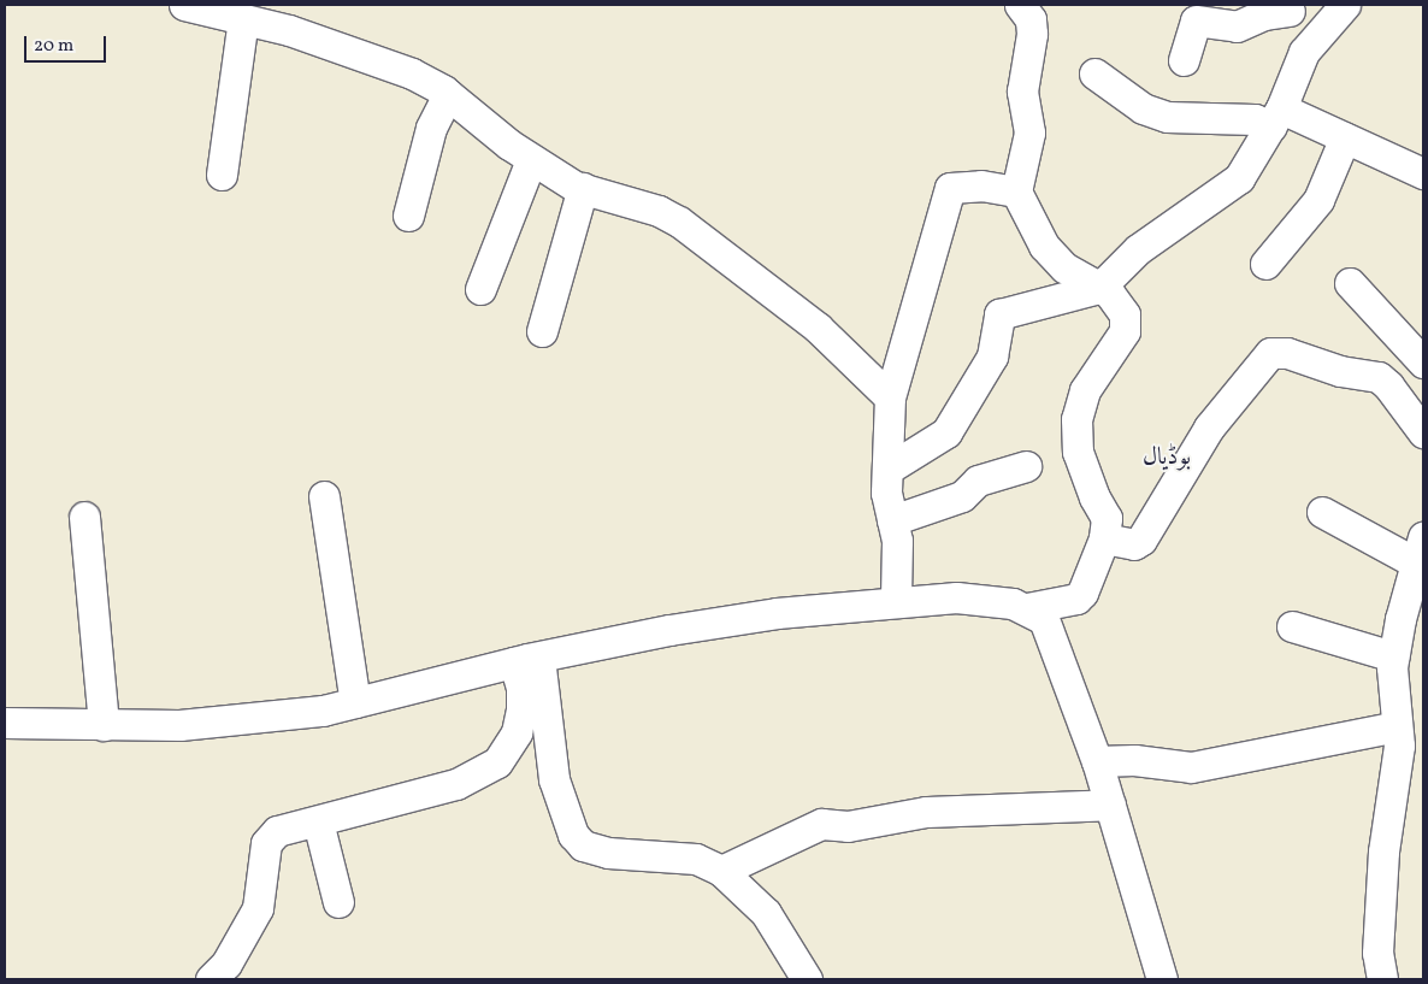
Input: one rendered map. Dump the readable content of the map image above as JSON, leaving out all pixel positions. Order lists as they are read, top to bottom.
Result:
{
  "districts": ["بوڈیال"],
  "scale_bar": "20 m"
}
